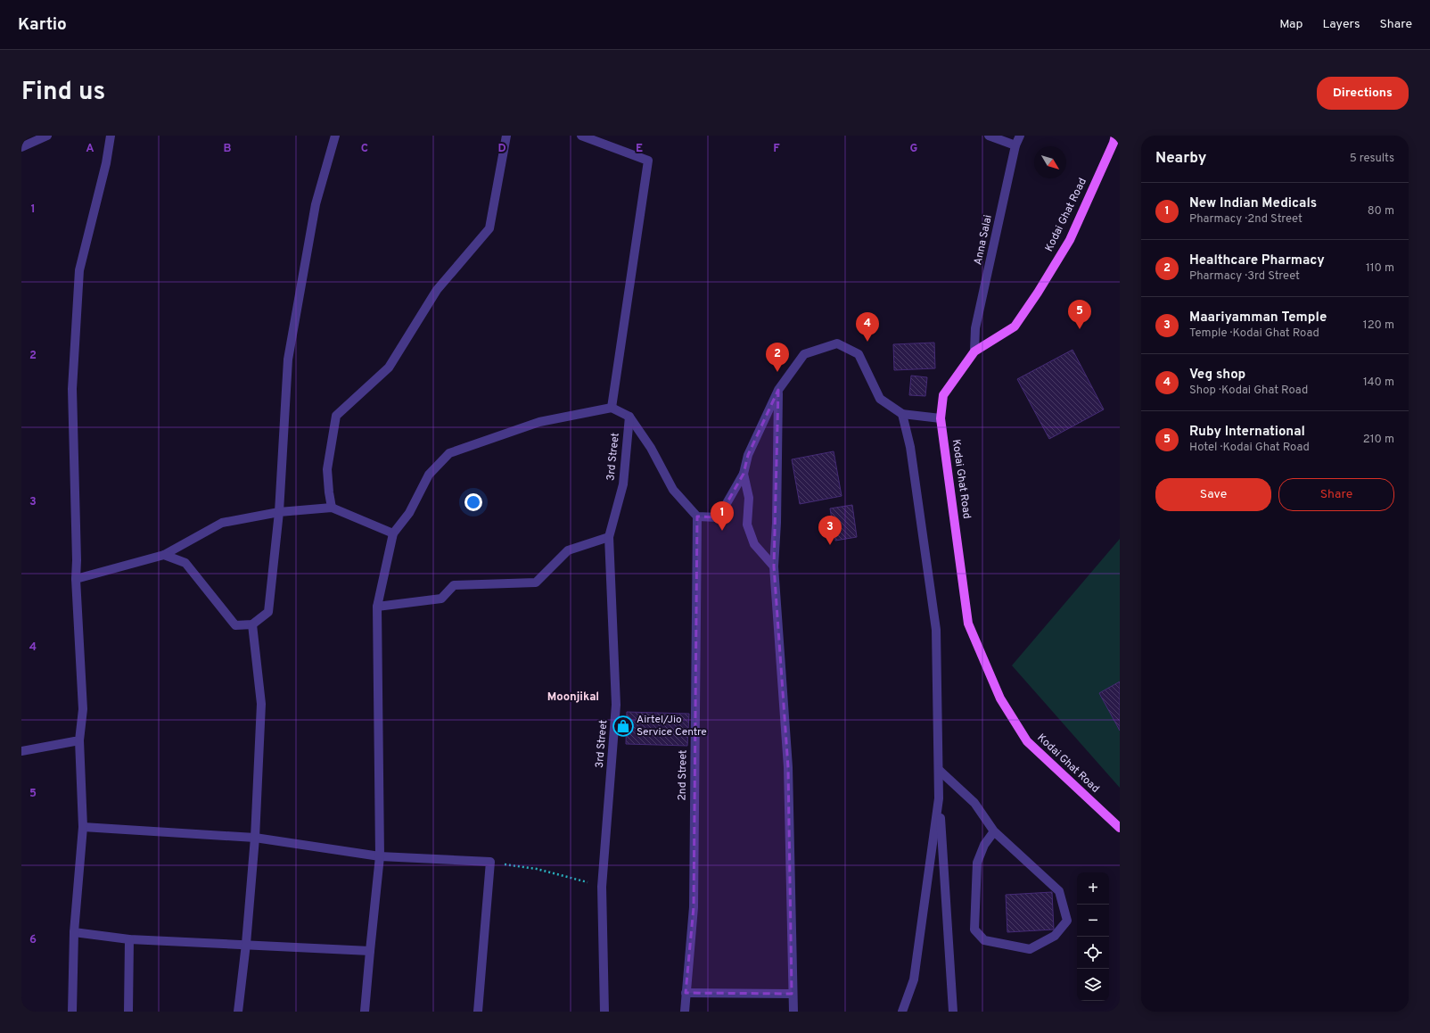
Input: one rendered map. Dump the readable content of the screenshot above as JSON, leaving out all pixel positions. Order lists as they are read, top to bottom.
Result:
{
  "streets": {
    "main road": ["Kodai Ghat Road"],
    "street": ["Anna Salai", "3rd Street", "2nd Street"]
  },
  "crossings": [
    ["Kodai Ghat Road", "Anna Salai"]
  ],
  "districts": ["Moonjikal"],
  "places": {
    "shop": ["Airtel/Jio Service Centre"]
  },
  "north": "bottom right",
  "page": {
    "header": "Kartio",
    "nav": ["Map", "Layers", "Share"],
    "title": "Find us",
    "buttons": [
      "Directions",
      ["Save", "Share"]
    ],
    "heading": ["Nearby", "5 results"],
    "list": [
      {
        "mark": "1",
        "name": "New Indian Medicals",
        "note": "Pharmacy · 2nd Street",
        "value": "80 m"
      },
      {
        "mark": "2",
        "name": "Healthcare Pharmacy",
        "note": "Pharmacy · 3rd Street",
        "value": "110 m"
      },
      {
        "mark": "3",
        "name": "Maariyamman Temple",
        "note": "Temple · Kodai Ghat Road",
        "value": "120 m"
      },
      {
        "mark": "4",
        "name": "Veg shop",
        "note": "Shop · Kodai Ghat Road",
        "value": "140 m"
      },
      {
        "mark": "5",
        "name": "Ruby International",
        "note": "Hotel · Kodai Ghat Road",
        "value": "210 m"
      }
    ],
    "pins": [
      "5",
      "4",
      "2",
      "1",
      "3"
    ],
    "map_buttons": ["+", "−"]
  },
  "grid": {
    "columns": [
      "A",
      "B",
      "C",
      "D",
      "E",
      "F",
      "G"
    ],
    "rows": [
      "1",
      "2",
      "3",
      "4",
      "5",
      "6"
    ]
  }
}
